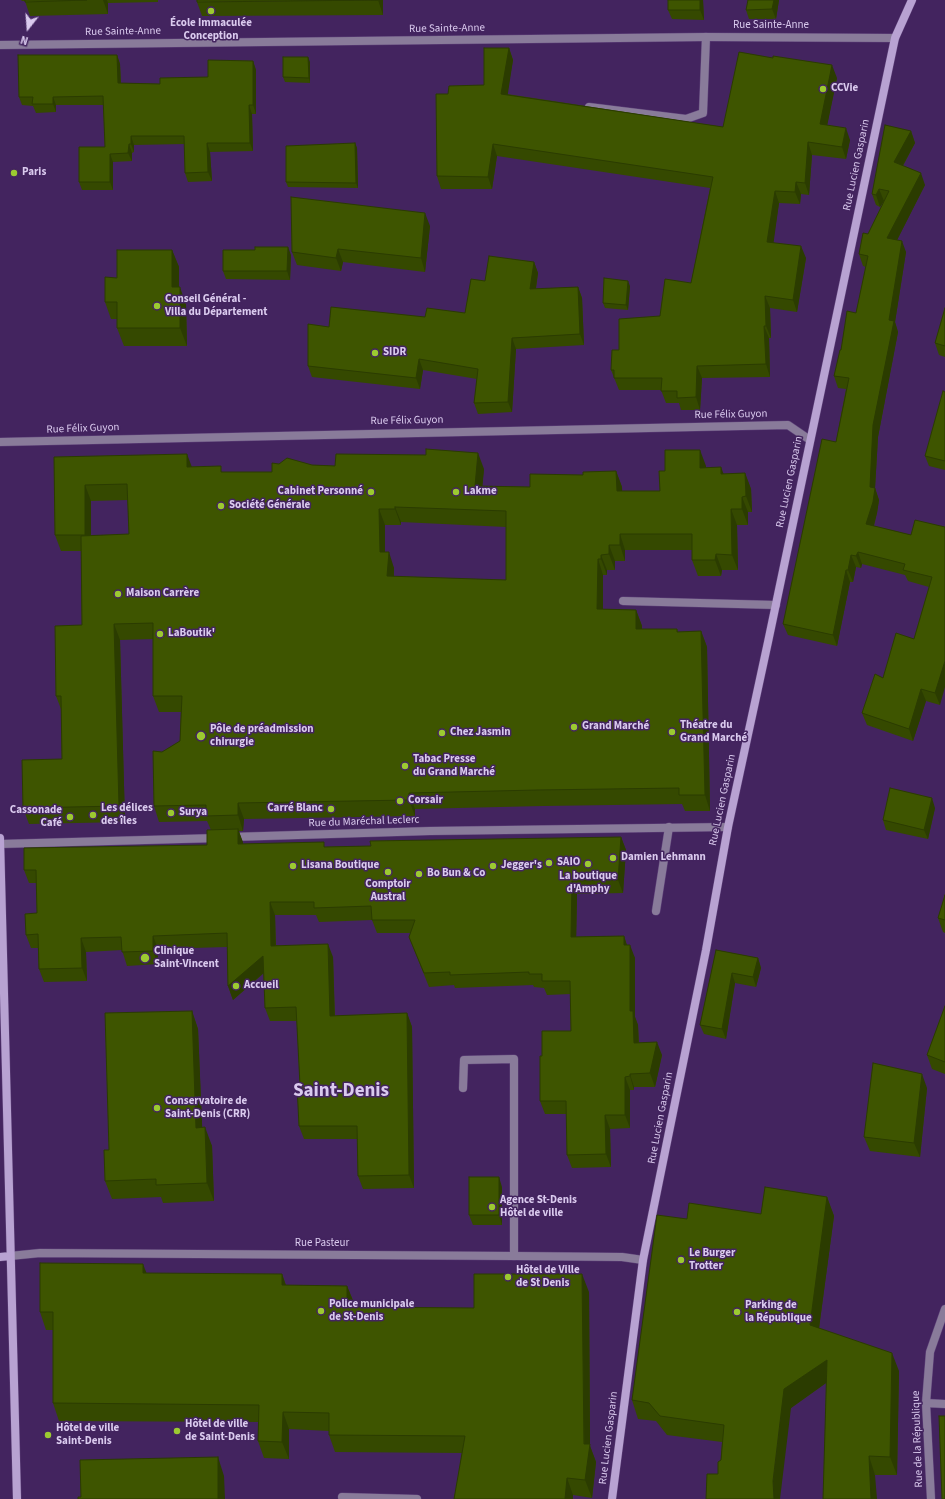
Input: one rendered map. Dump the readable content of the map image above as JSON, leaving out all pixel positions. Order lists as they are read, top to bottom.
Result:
{
  "streets": {
    "street": [
      "Rue Sainte-Anne",
      "Rue Lucien Gasparin",
      "Rue Félix Guyon",
      "Rue du Maréchal Leclerc",
      "Rue Pasteur",
      "Rue de la République"
    ]
  },
  "crossings": [
    ["Rue Sainte-Anne", "Rue Lucien Gasparin"],
    ["Rue Lucien Gasparin", "Rue Félix Guyon"],
    ["Rue Lucien Gasparin", "Rue du Maréchal Leclerc"],
    ["Rue Lucien Gasparin", "Rue Pasteur"]
  ],
  "districts": ["Saint-Denis"],
  "places": [
    "École Immaculée Conception",
    "CCVie",
    "Paris",
    "Conseil Général - Villa du Département",
    "SIDR",
    "Cabinet Personné",
    "Lakme",
    "Société Générale",
    "Maison Carrère",
    "LaBoutik'",
    "Grand Marché",
    "Théatre du Grand Marché",
    "Chez Jasmin",
    "Pôle de préadmission chirurgie",
    "Tabac Presse du Grand Marché",
    "Corsair",
    "Carré Blanc",
    "Surya",
    "Les délices des îles",
    "Cassonade Café",
    "Damien Lehmann",
    "SAIO",
    "La boutique d'Amphy",
    "Lisana Boutique",
    "Jegger's",
    "Comptoir Austral",
    "Bo Bun & Co",
    "Clinique Saint-Vincent",
    "Accueil",
    "Conservatoire de Saint-Denis (CRR)",
    "Agence St-Denis Hôtel de ville",
    "Le Burger Trotter",
    "Hôtel de Ville de St Denis",
    "Police municipale de St-Denis",
    "Parking de la République",
    "Hôtel de ville de Saint-Denis",
    "Hôtel de ville Saint-Denis"
  ],
  "north": "bottom"
}
